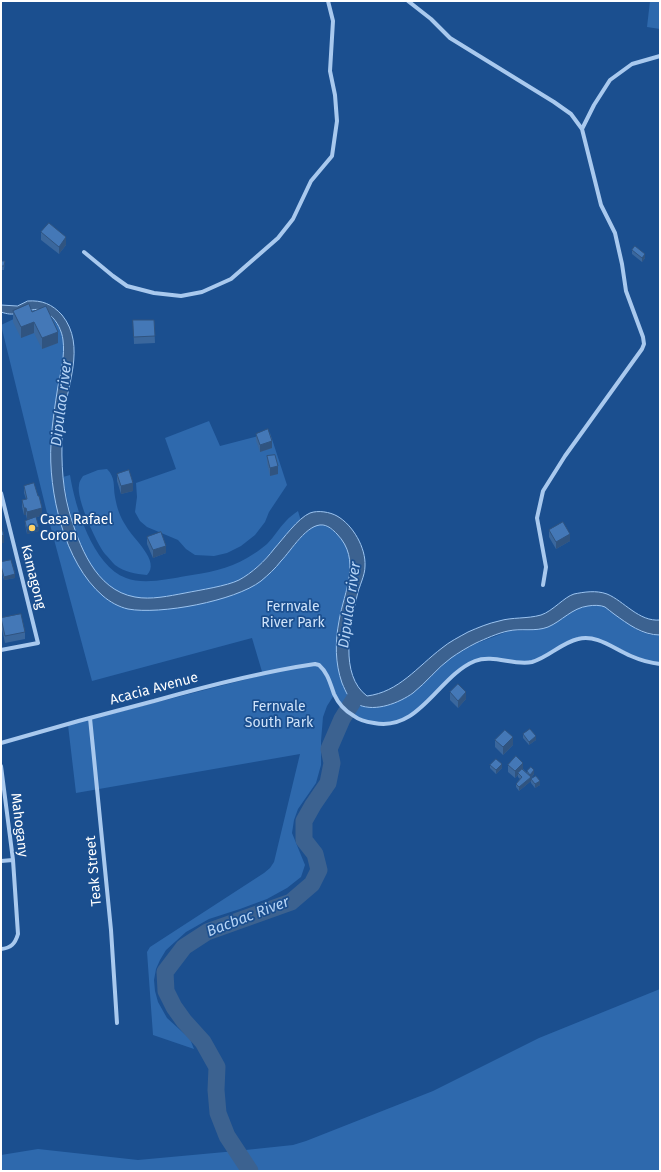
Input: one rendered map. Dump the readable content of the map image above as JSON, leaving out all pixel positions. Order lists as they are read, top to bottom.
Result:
{
  "streets": {
    "street": [
      "Kamagong",
      "Acacia Avenue",
      "Mahogany",
      "Teak Street"
    ]
  },
  "crossings": [
    ["Acacia Avenue", "Teak Street"]
  ],
  "water": ["Dipulao river", "Bacbac River"],
  "parks": ["Fernvale River Park", "Fernvale South Park"],
  "places": ["Casa Rafael Coron"]
}
